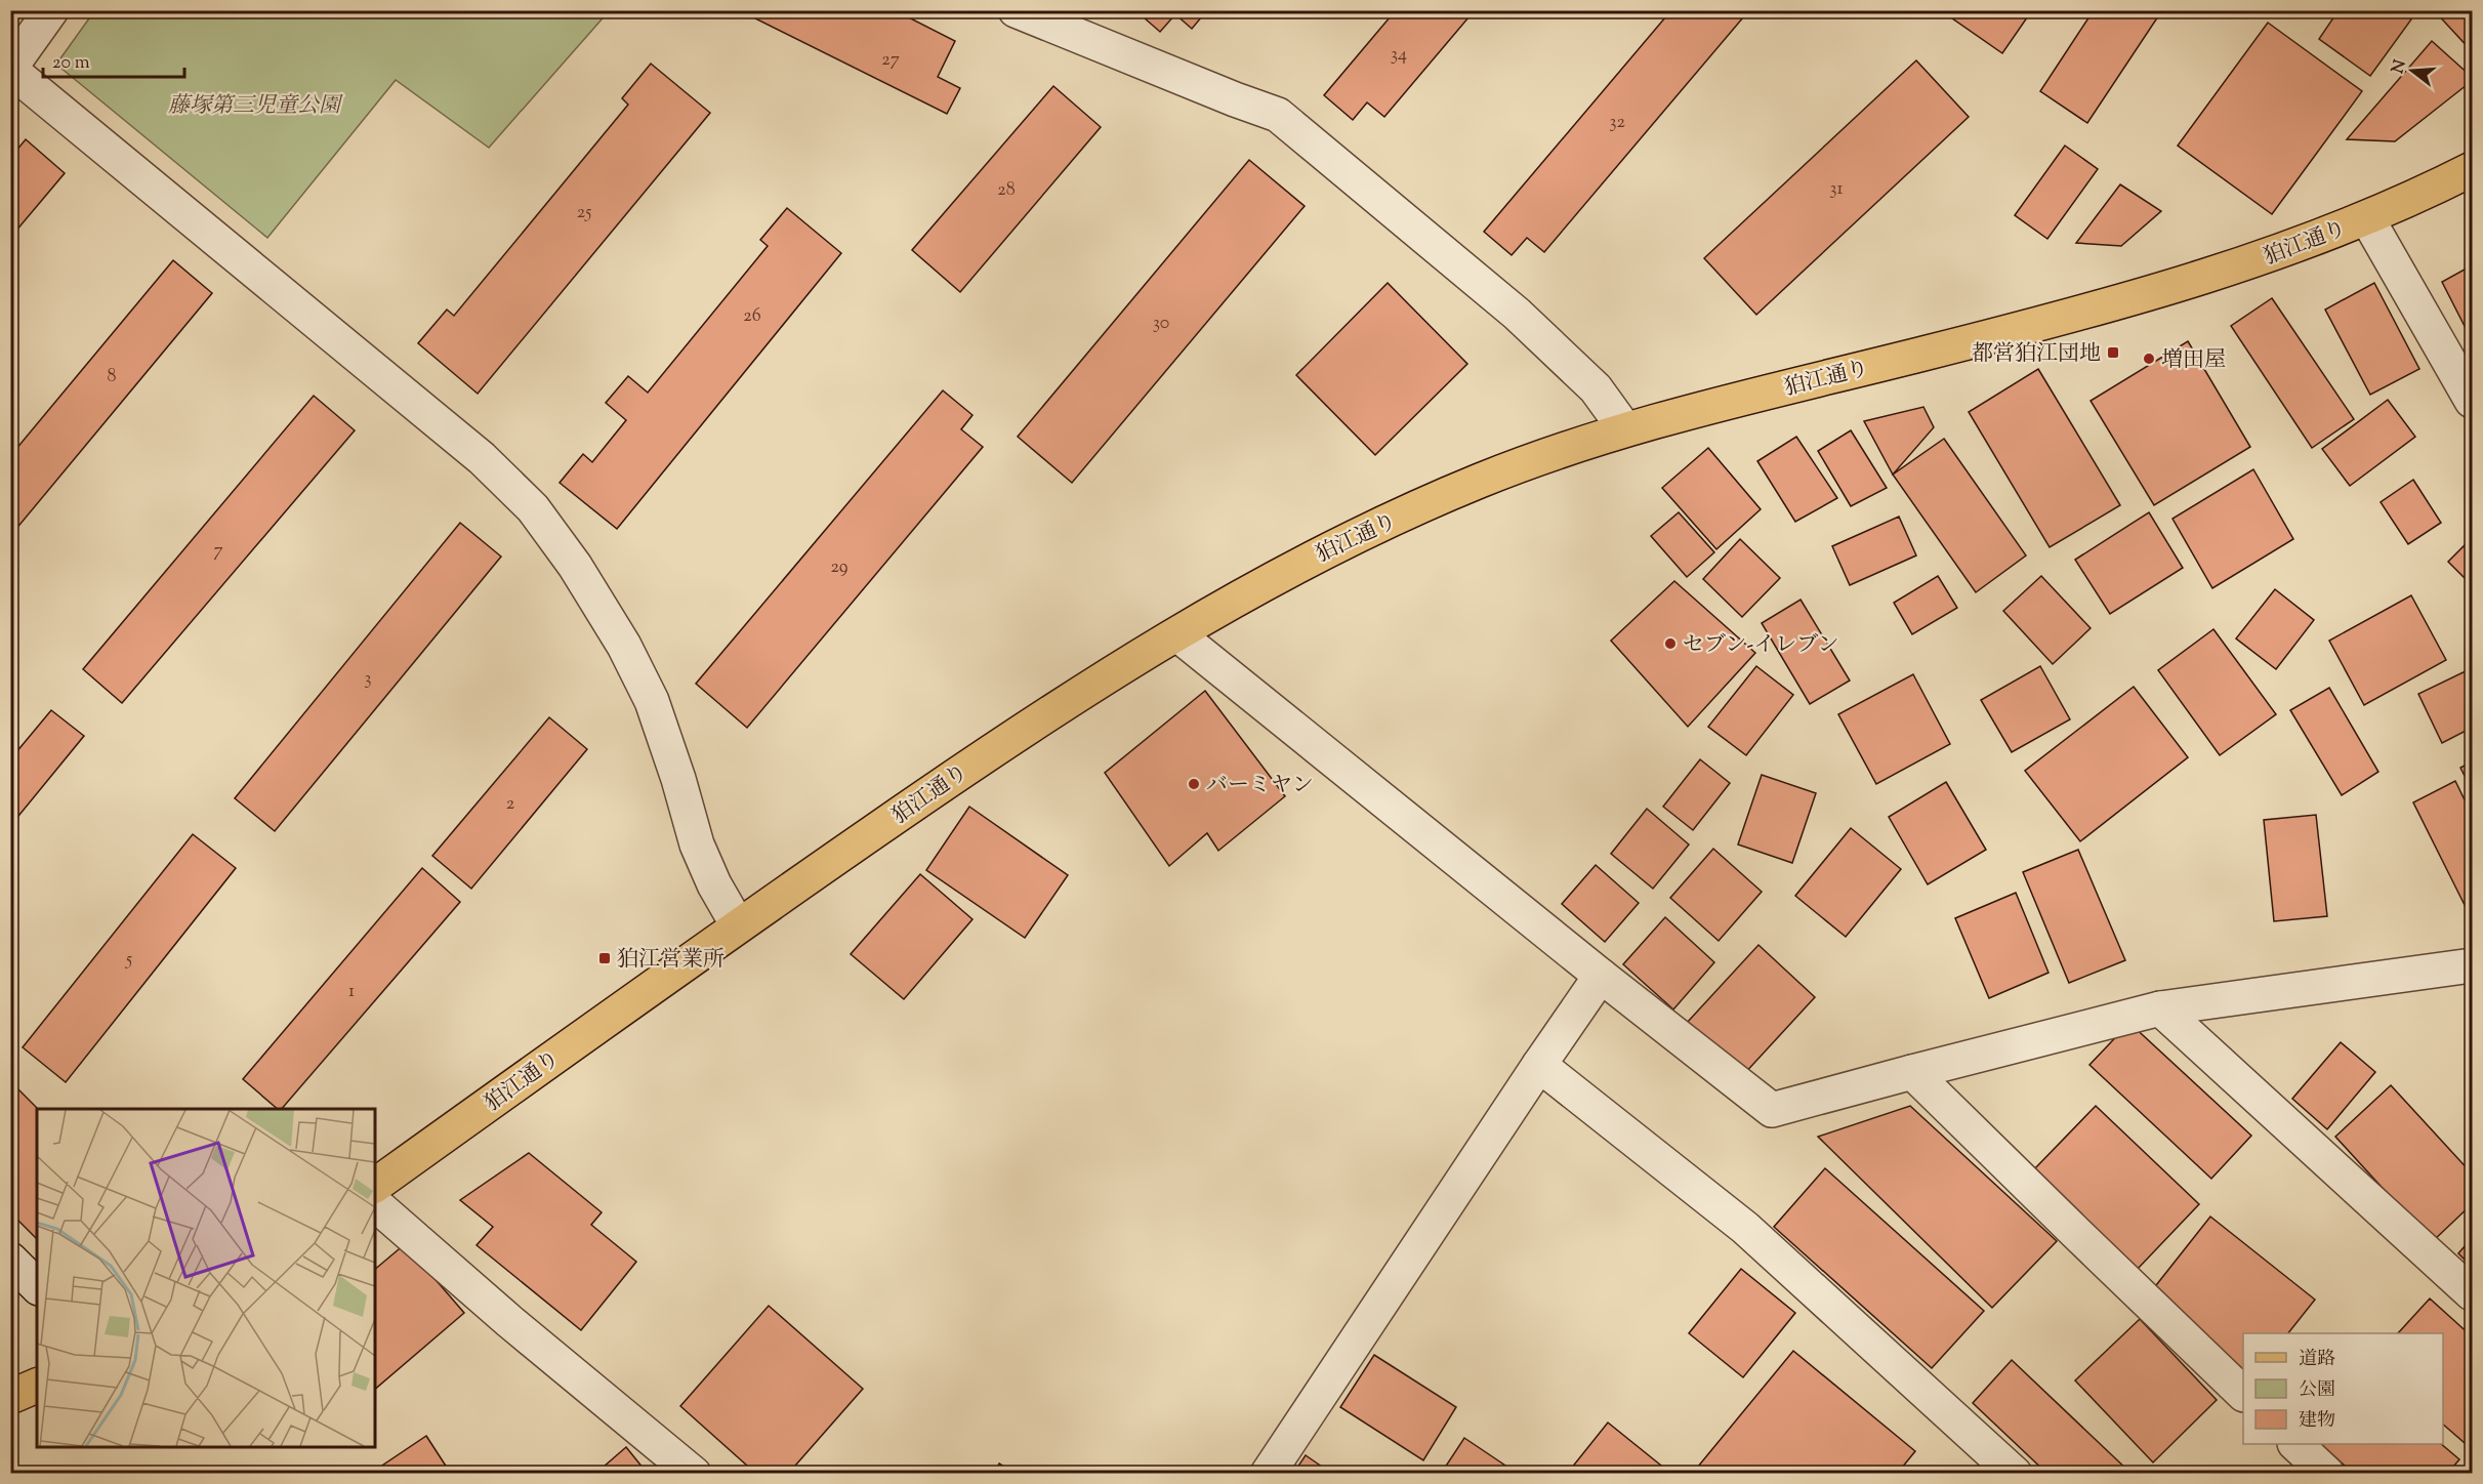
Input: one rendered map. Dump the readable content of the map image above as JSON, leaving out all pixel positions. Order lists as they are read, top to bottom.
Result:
{
  "streets": {
    "main road": ["狛江通り"]
  },
  "parks": ["藤塚第三児童公園"],
  "places": {
    "transit": ["都営狛江団地", "狛江営業所"],
    "other": ["増田屋", "セブン-イレブン", "バーミヤン"]
  },
  "house_numbers": [
    "34",
    "27",
    "32",
    "31",
    "28",
    "25",
    "26",
    "30",
    "8",
    "7",
    "29",
    "3",
    "2",
    "5",
    "1"
  ],
  "legend": ["道路", "公園", "建物"],
  "scale_bar": "20 m",
  "north": "left"
}
